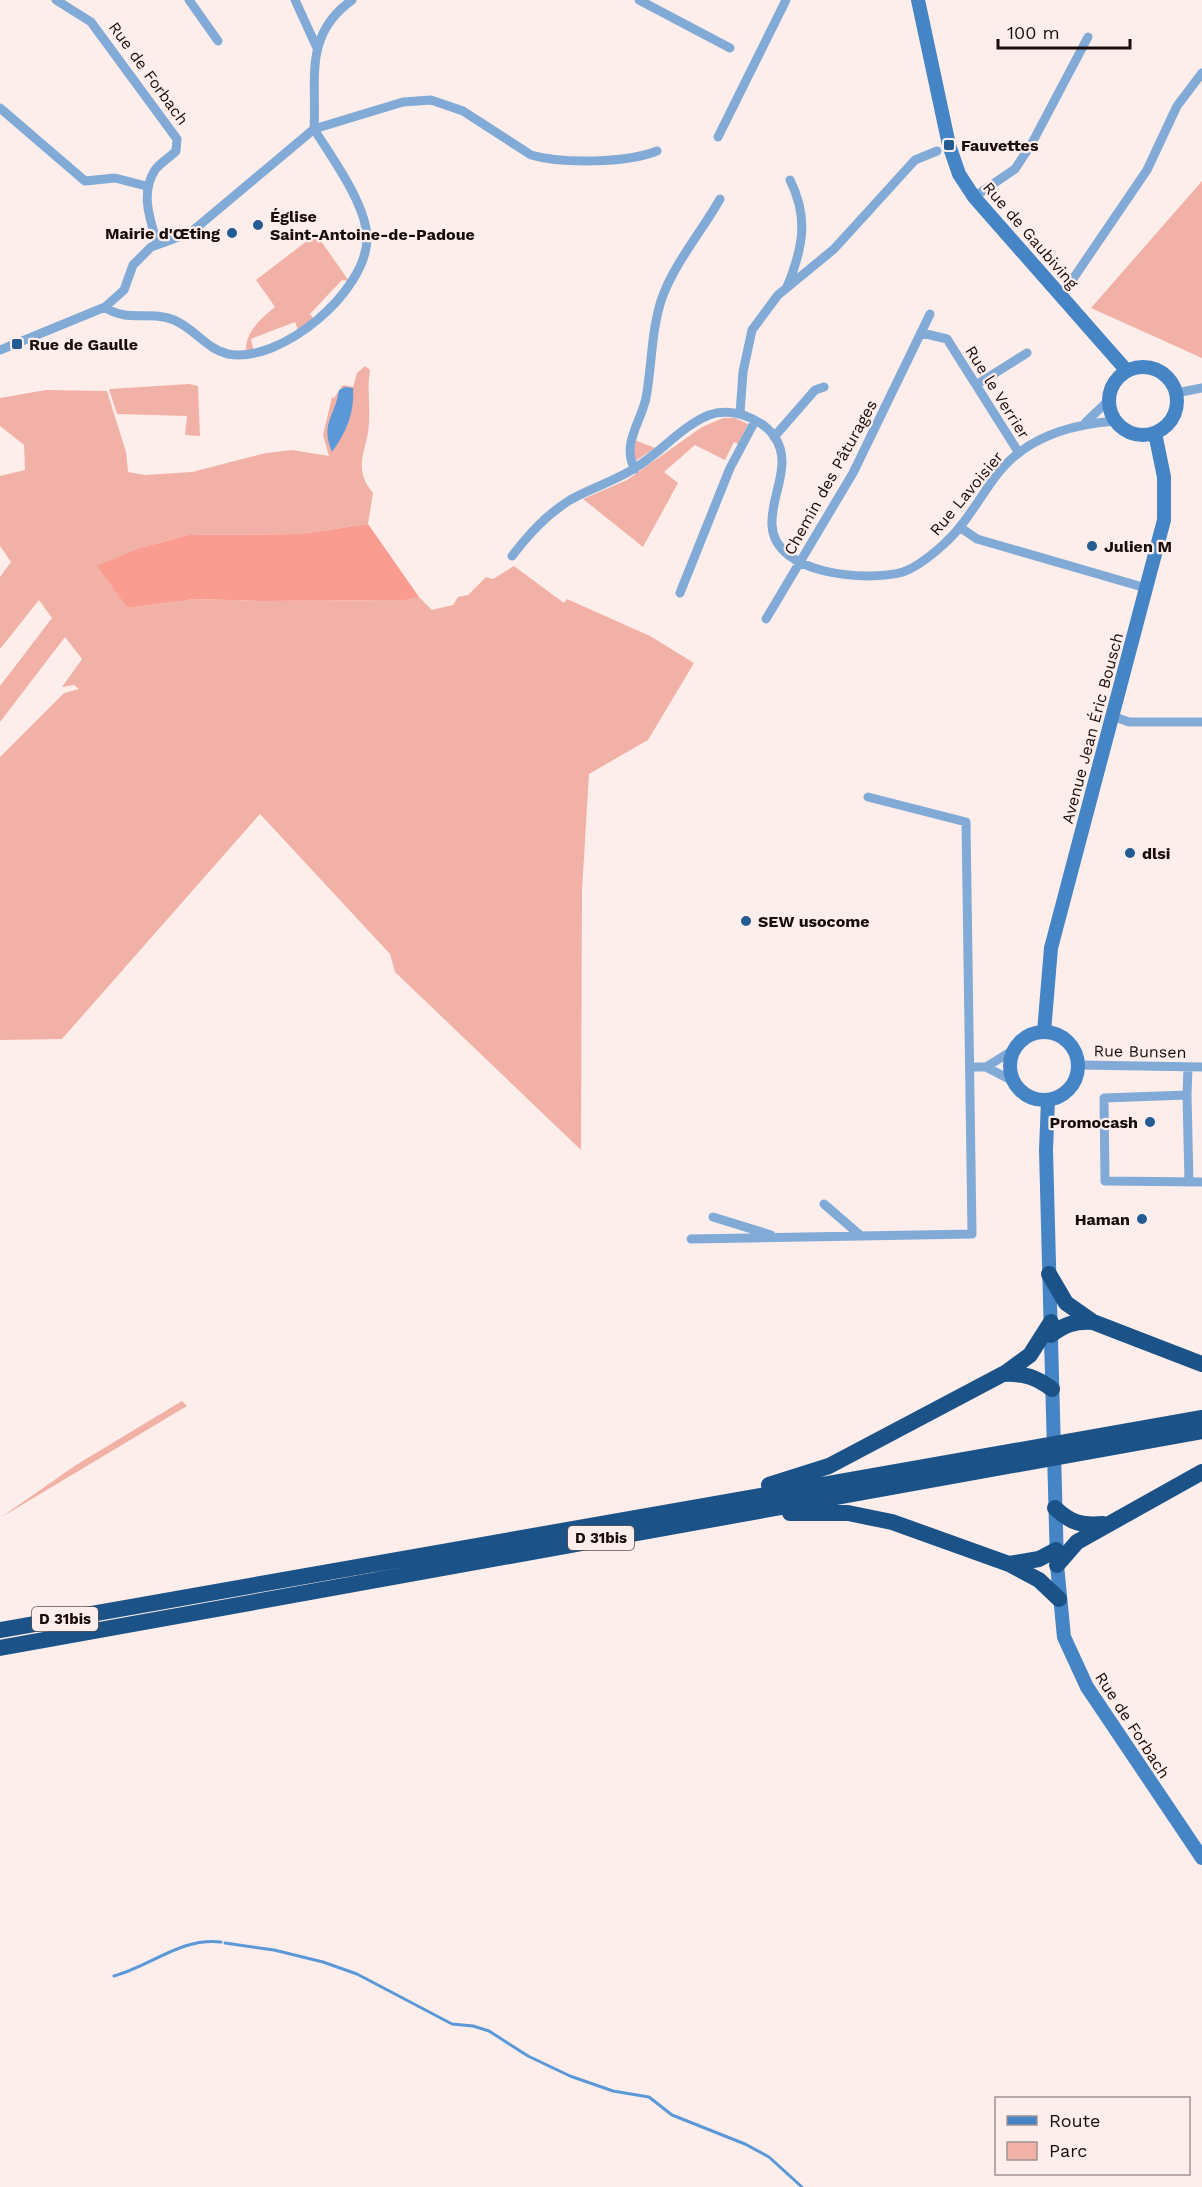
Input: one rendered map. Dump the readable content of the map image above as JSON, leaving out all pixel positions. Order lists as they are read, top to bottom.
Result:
{
  "streets": {
    "highway": ["D 31bis"],
    "main road": ["Rue de Forbach", "Rue de Gaubiving", "Avenue Jean Éric Bousch"],
    "street": [
      "Rue le Verrier",
      "Chemin des Pâturages",
      "Rue Lavoisier",
      "Rue Bunsen"
    ]
  },
  "crossings": [
    ["Rue de Forbach", "Avenue Jean Éric Bousch"],
    ["Rue de Forbach", "Rue Bunsen"],
    ["Rue de Gaubiving", "Rue Lavoisier"],
    ["Rue de Gaubiving", "Avenue Jean Éric Bousch"],
    ["Rue le Verrier", "Chemin des Pâturages"],
    ["Rue le Verrier", "Rue Lavoisier"],
    ["Chemin des Pâturages", "Rue Lavoisier"],
    ["Rue Lavoisier", "Avenue Jean Éric Bousch"],
    ["Avenue Jean Éric Bousch", "Rue Bunsen"]
  ],
  "places": {
    "transit": ["Fauvettes", "Rue de Gaulle"],
    "other": [
      "Église Saint-Antoine-de-Padoue",
      "Mairie d'Œting",
      "Julien M",
      "dlsi",
      "SEW usocome",
      "Promocash",
      "Haman"
    ]
  },
  "legend": ["Route", "Parc"],
  "scale_bar": "100 m"
}
